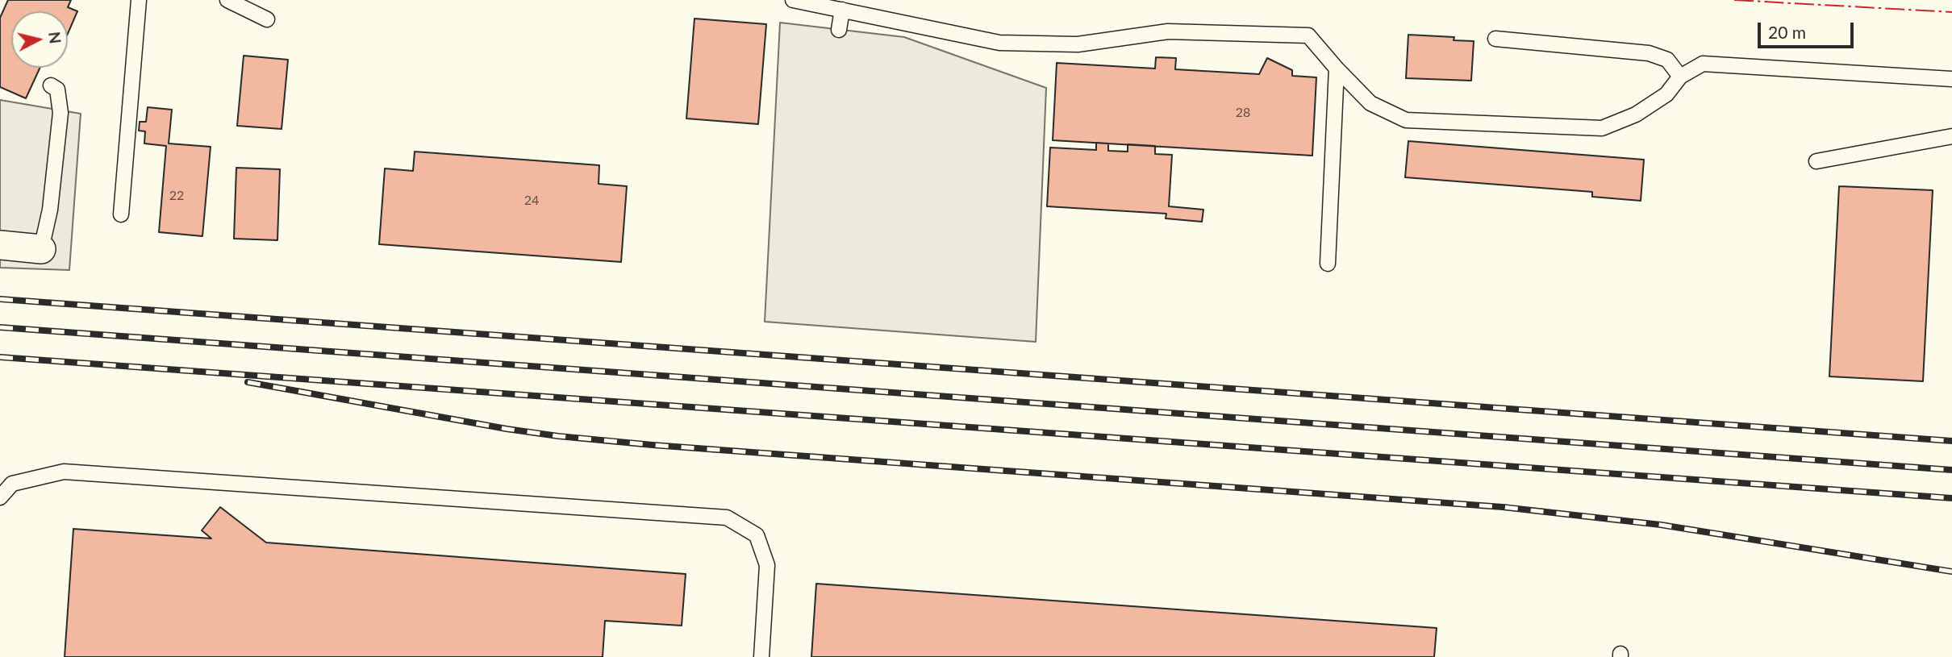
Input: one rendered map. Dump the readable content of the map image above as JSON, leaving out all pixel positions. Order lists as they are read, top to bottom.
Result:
{
  "house_numbers": ["28", "22", "24"],
  "scale_bar": "20 m",
  "north": "right"
}
